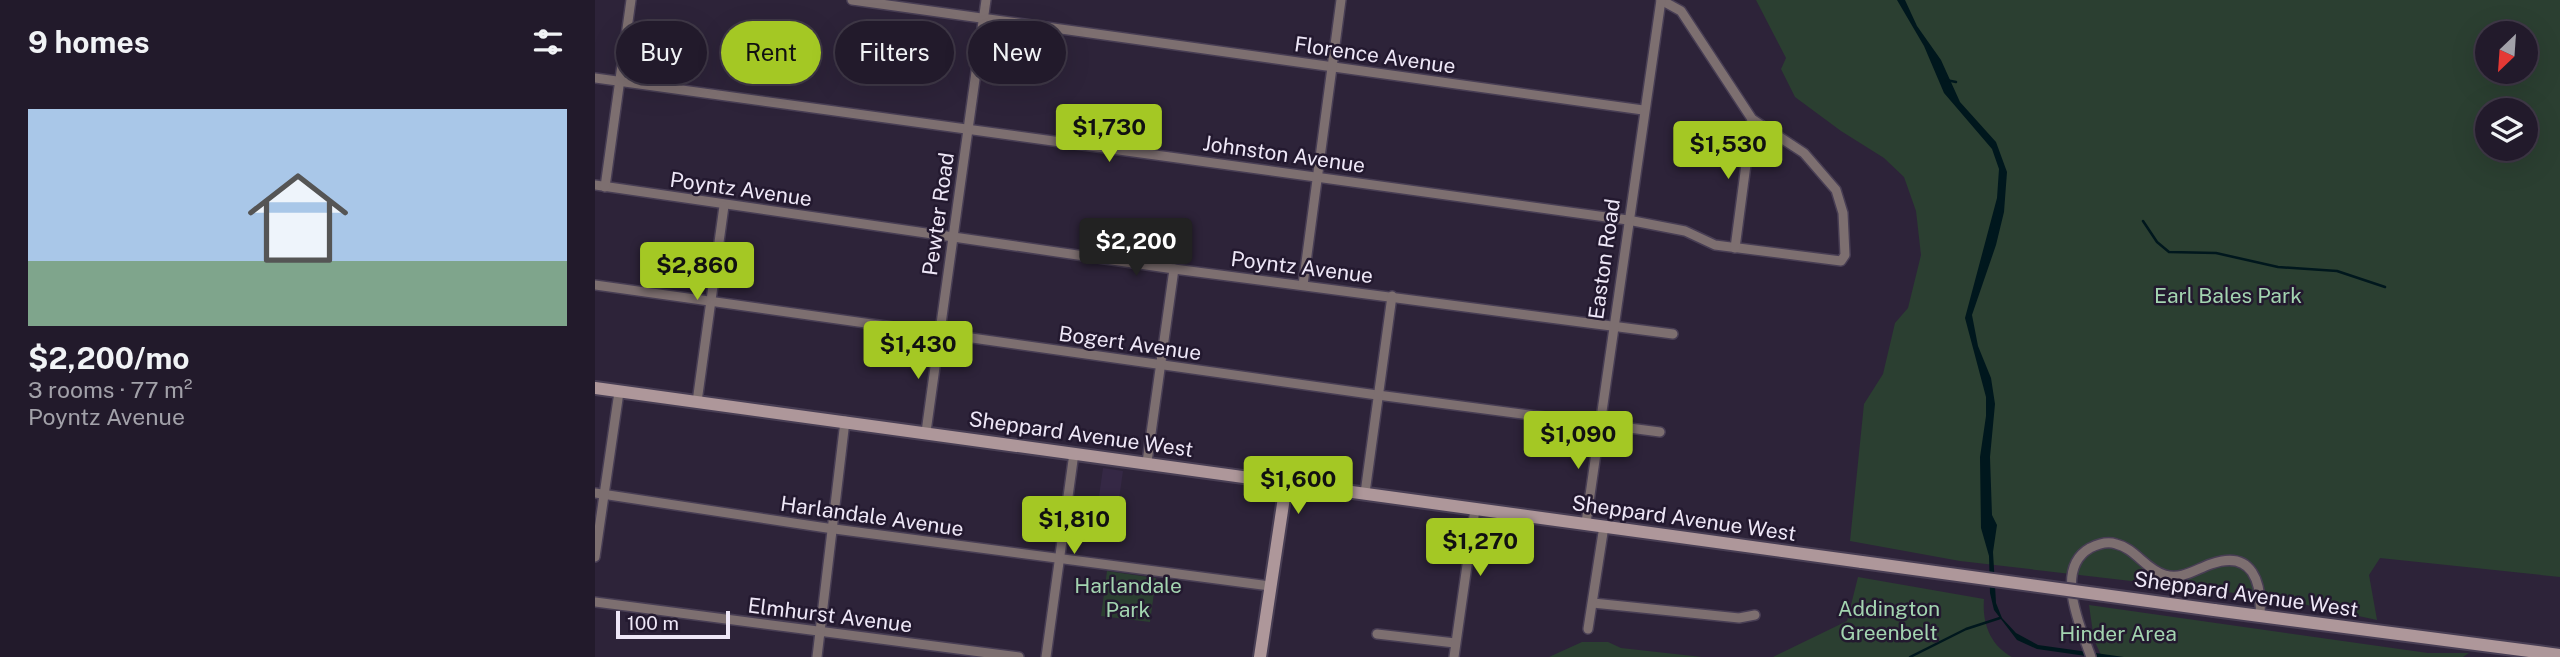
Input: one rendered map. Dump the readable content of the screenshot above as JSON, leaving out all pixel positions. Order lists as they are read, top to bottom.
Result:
{
  "streets": {
    "main road": ["Sheppard Avenue West"],
    "street": [
      "Florence Avenue",
      "Johnston Avenue",
      "Poyntz Avenue",
      "Pewter Road",
      "Easton Road",
      "Bogert Avenue",
      "Harlandale Avenue",
      "Elmhurst Avenue"
    ]
  },
  "crossings": [
    ["Florence Avenue", "Pewter Road"],
    ["Florence Avenue", "Easton Road"],
    ["Johnston Avenue", "Pewter Road"],
    ["Johnston Avenue", "Easton Road"],
    ["Poyntz Avenue", "Pewter Road"],
    ["Poyntz Avenue", "Easton Road"],
    ["Pewter Road", "Bogert Avenue"],
    ["Pewter Road", "Sheppard Avenue West"],
    ["Easton Road", "Bogert Avenue"],
    ["Easton Road", "Sheppard Avenue West"]
  ],
  "parks": [
    "Earl Bales Park",
    "Harlandale Park",
    "Addington Greenbelt",
    "Hinder Area"
  ],
  "scale_bar": "100 m",
  "north": "bottom left",
  "page": {
    "heading": "9 homes",
    "chip": [
      "Buy",
      "Rent",
      "Filters",
      "New"
    ],
    "list": [
      {
        "name": "$2,200/mo",
        "note": "3 rooms · 77 m² · Poyntz Avenue"
      }
    ],
    "price": [
      "$1,730",
      "$1,530",
      "$2,200",
      "$2,860",
      "$1,430",
      "$1,090",
      "$1,600",
      "$1,810",
      "$1,270"
    ],
    "scale": "100 m"
  }
}
